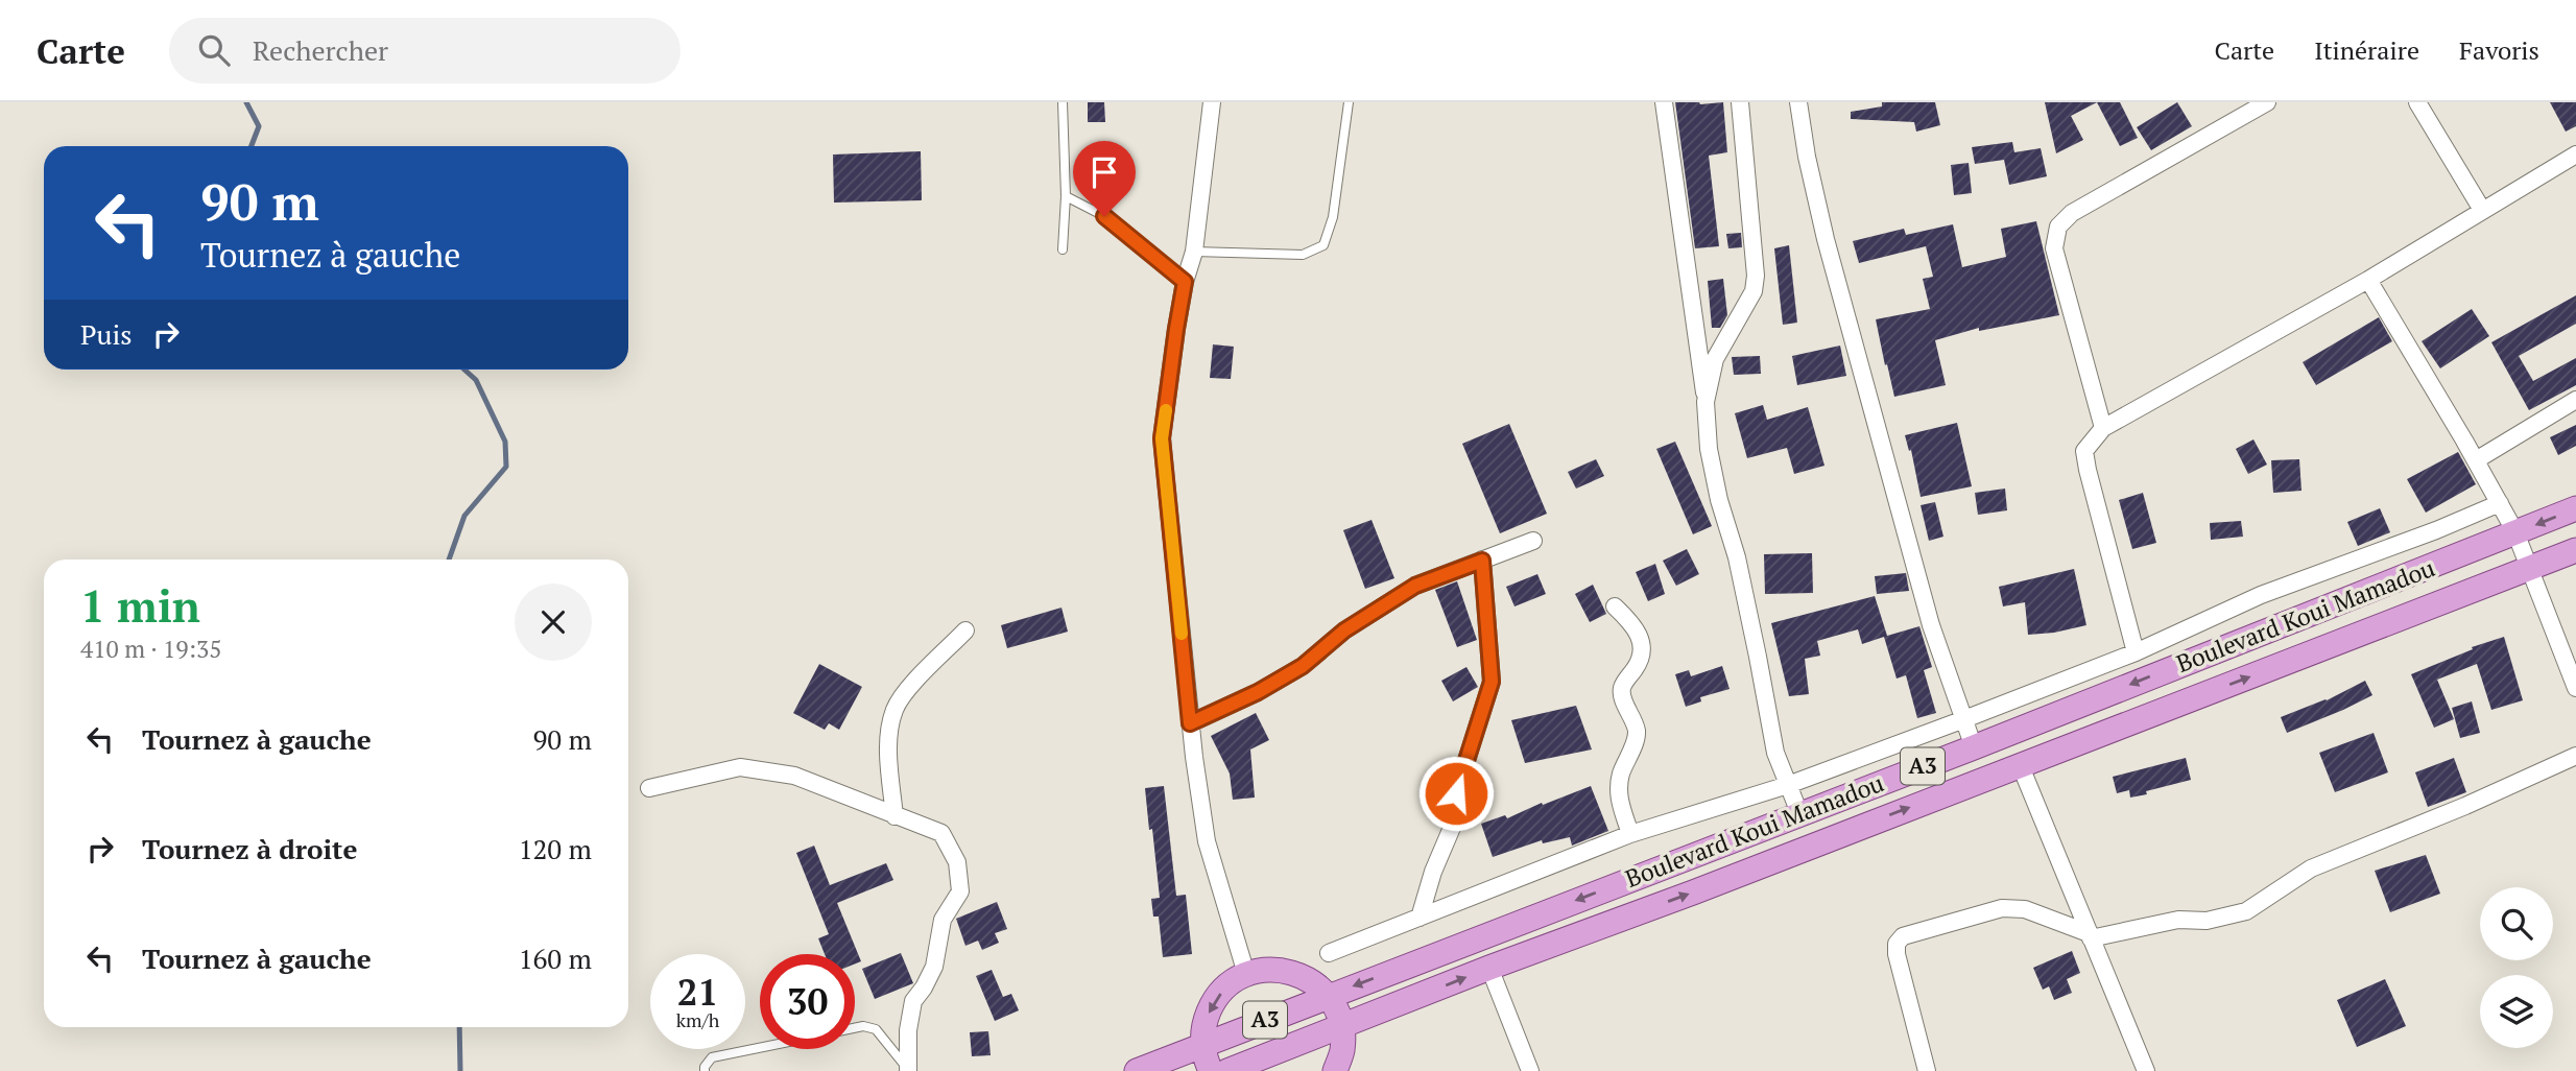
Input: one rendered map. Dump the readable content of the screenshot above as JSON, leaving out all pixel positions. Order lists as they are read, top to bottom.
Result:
{
  "streets": {
    "main road": ["Boulevard Koui Mamadou", "A3"]
  },
  "crossings": [
    ["Boulevard Koui Mamadou", "A3"]
  ],
  "page": {
    "header": "Carte",
    "search": "Rechercher",
    "nav": ["Carte", "Itinéraire", "Favoris"],
    "turn": ["90 m", "Tournez à gauche"],
    "then": "Puis",
    "heading": ["1 min", "410 m · 19:35"],
    "list": [
      {
        "name": "Tournez à gauche",
        "value": "90 m"
      },
      {
        "name": "Tournez à droite",
        "value": "120 m"
      },
      {
        "name": "Tournez à gauche",
        "value": "160 m"
      }
    ],
    "speed": "21 km/h",
    "limit": "30"
  }
}
